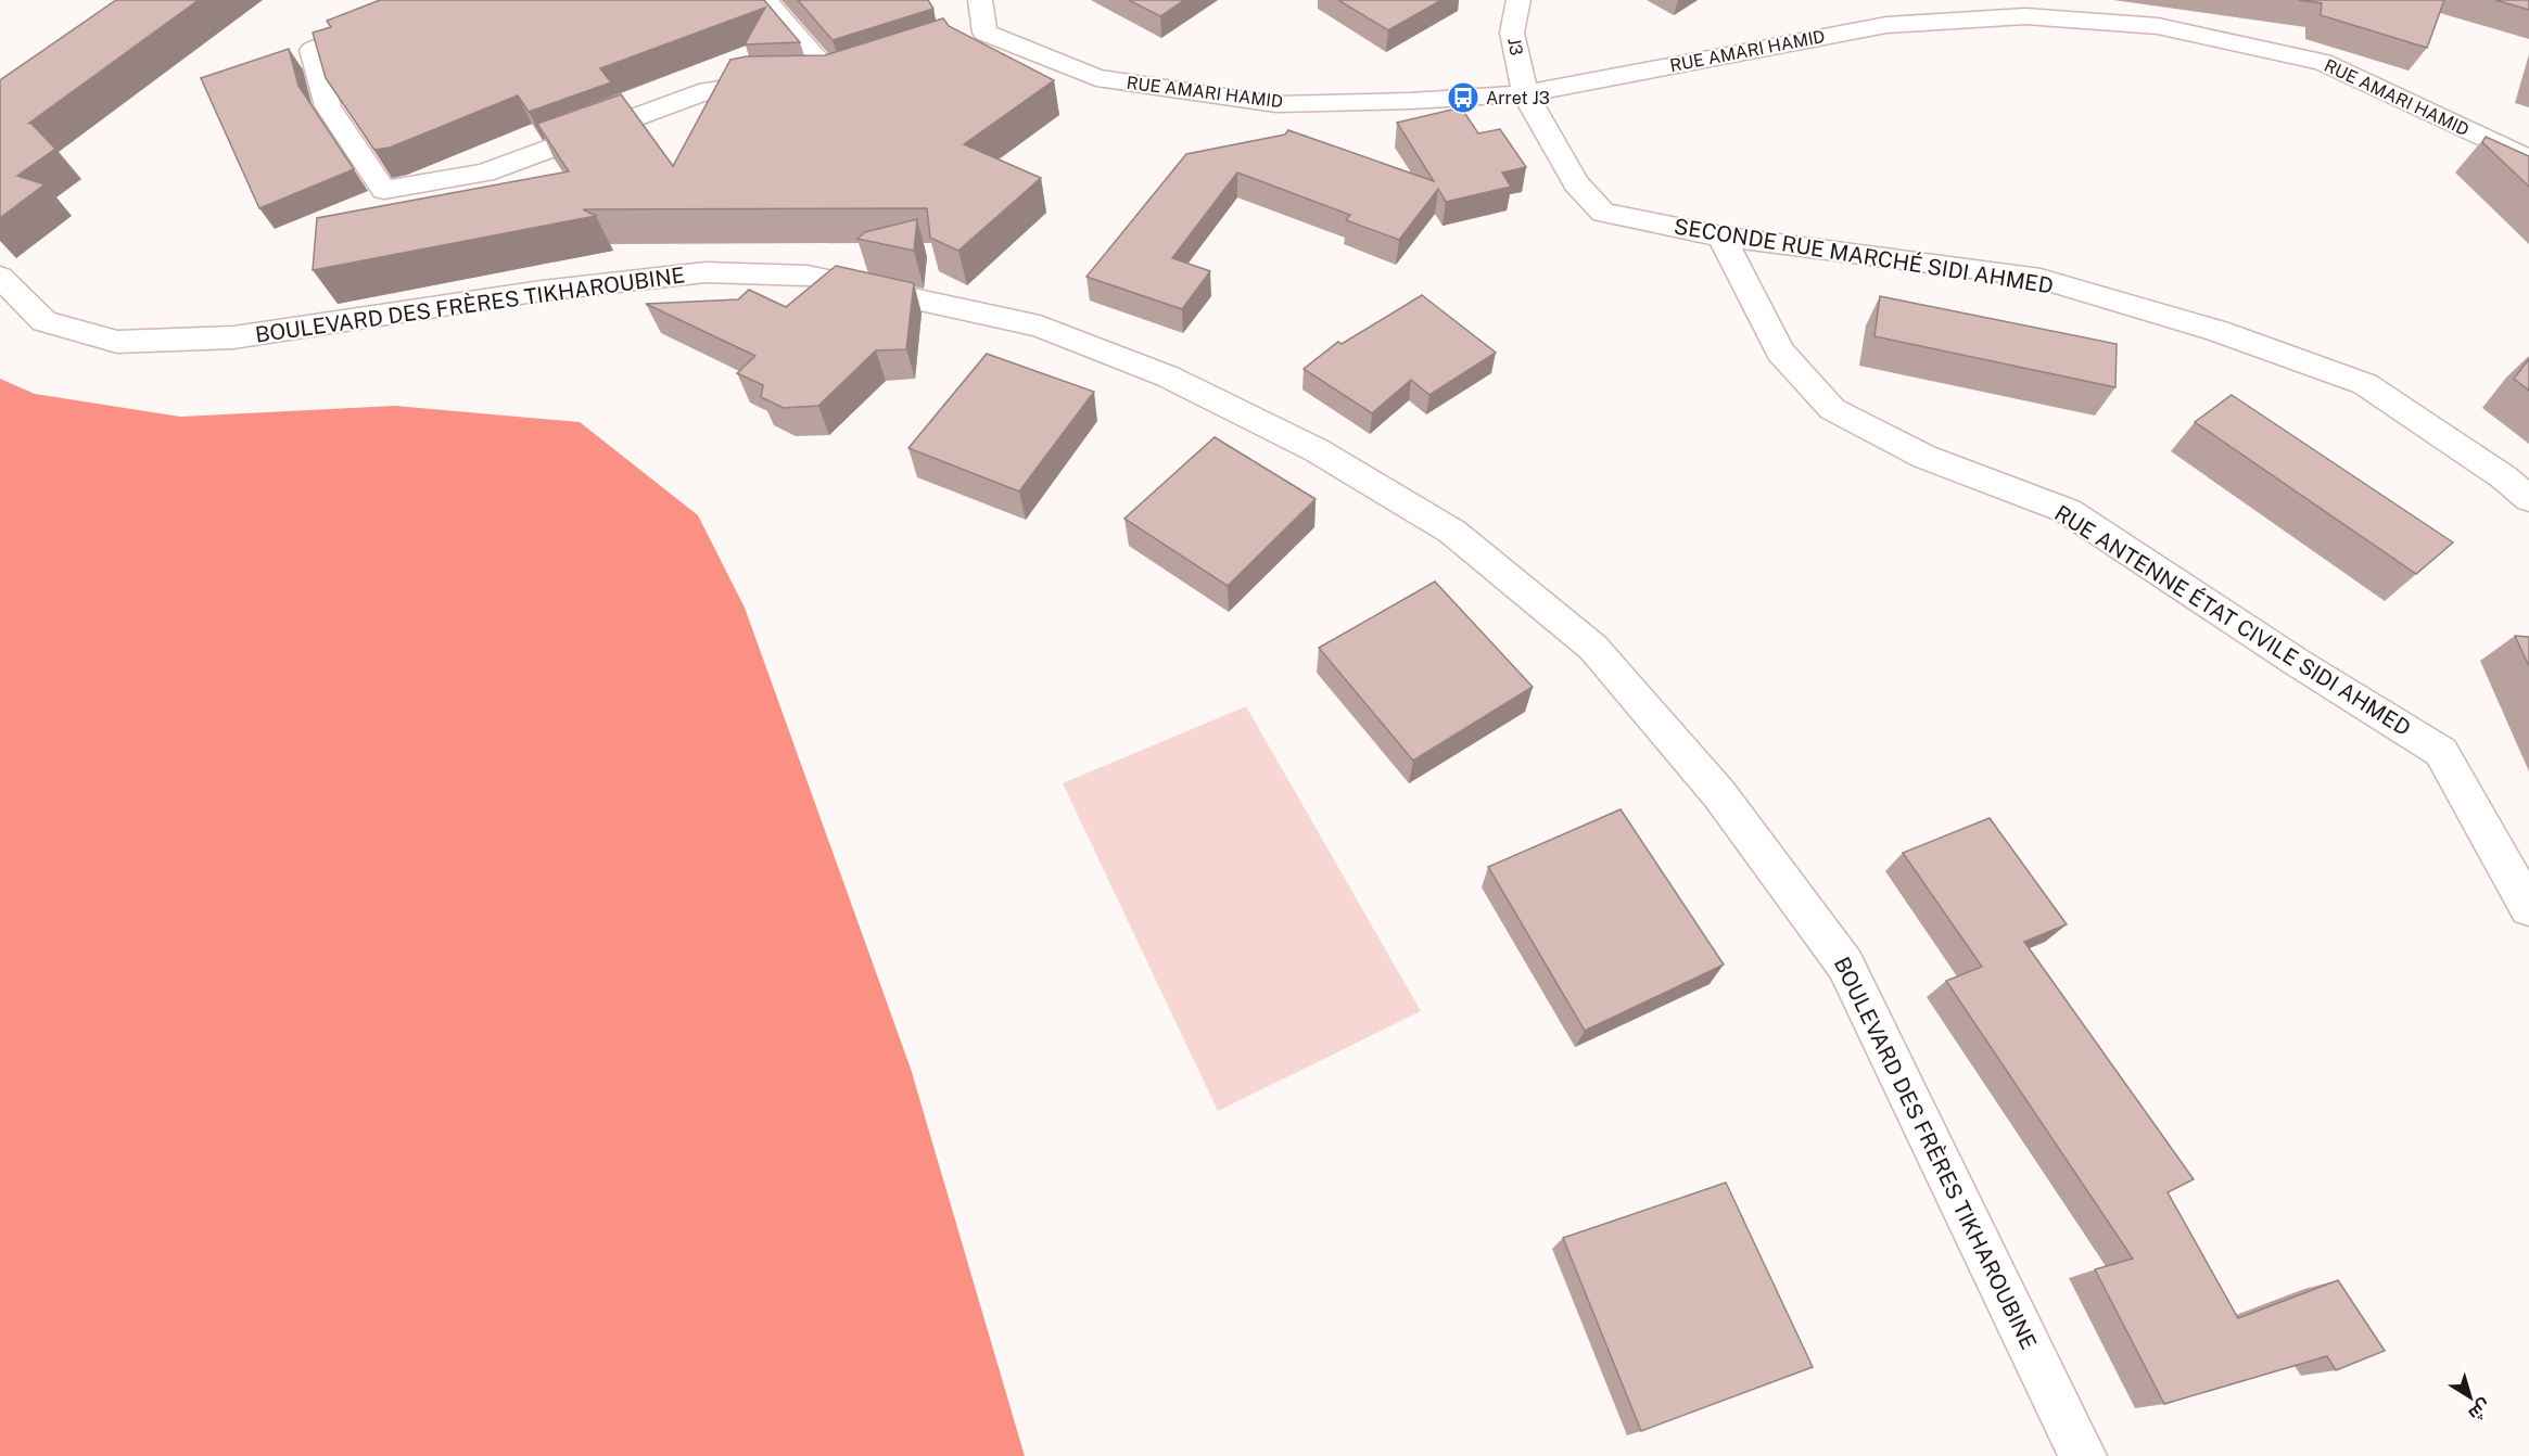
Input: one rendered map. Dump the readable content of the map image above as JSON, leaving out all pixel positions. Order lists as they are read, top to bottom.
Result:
{
  "streets": {
    "street": [
      "J3",
      "RUE AMARI HAMID",
      "SECONDE RUE MARCHÉ SIDI AHMED",
      "BOULEVARD DES FRÈRES TIKHAROUBINE",
      "RUE ANTENNE ÉTAT CIVILE SIDI AHMED"
    ]
  },
  "crossings": [
    ["J3", "RUE AMARI HAMID"],
    ["J3", "SECONDE RUE MARCHÉ SIDI AHMED"],
    ["RUE AMARI HAMID", "SECONDE RUE MARCHÉ SIDI AHMED"],
    ["SECONDE RUE MARCHÉ SIDI AHMED", "RUE ANTENNE ÉTAT CIVILE SIDI AHMED"]
  ],
  "places": {
    "bus stop": ["Arret J3"]
  },
  "north": "bottom right"
}
